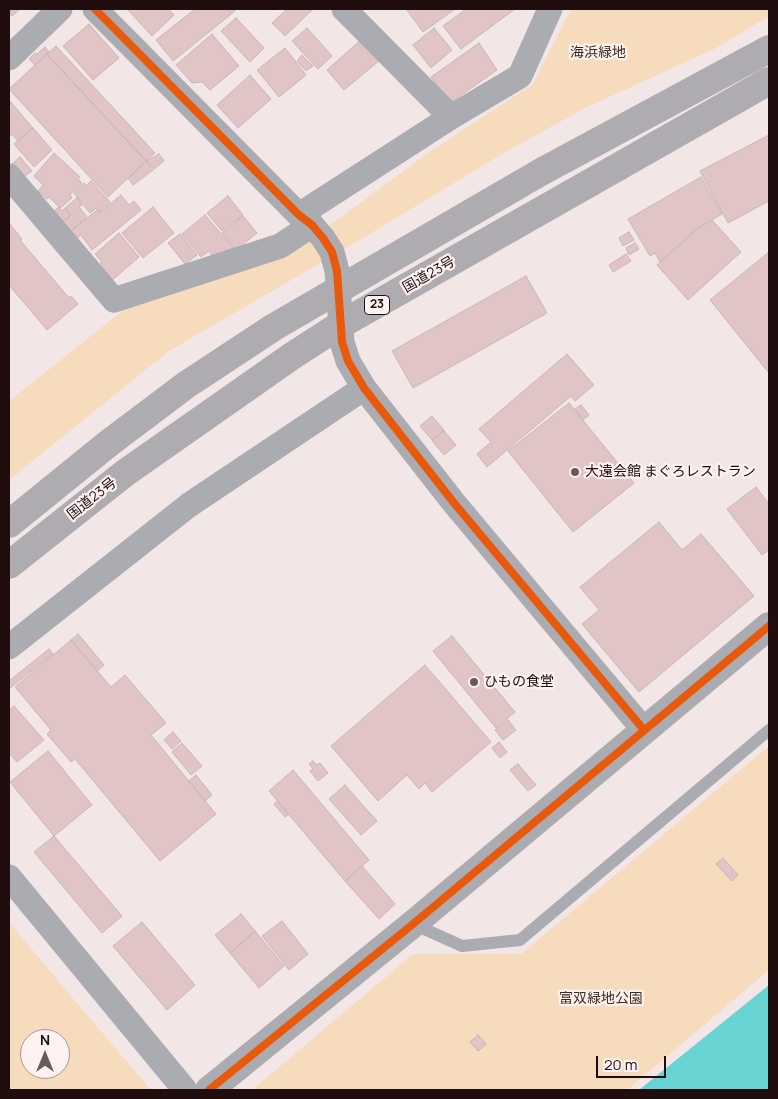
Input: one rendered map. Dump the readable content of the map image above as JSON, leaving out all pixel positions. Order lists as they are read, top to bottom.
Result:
{
  "streets": {
    "highway": ["国道23号", "23"]
  },
  "parks": ["海浜緑地", "富双緑地公園"],
  "places": ["大遠会館 まぐろレストラン", "ひもの食堂"],
  "scale_bar": "20 m",
  "north": "top"
}
